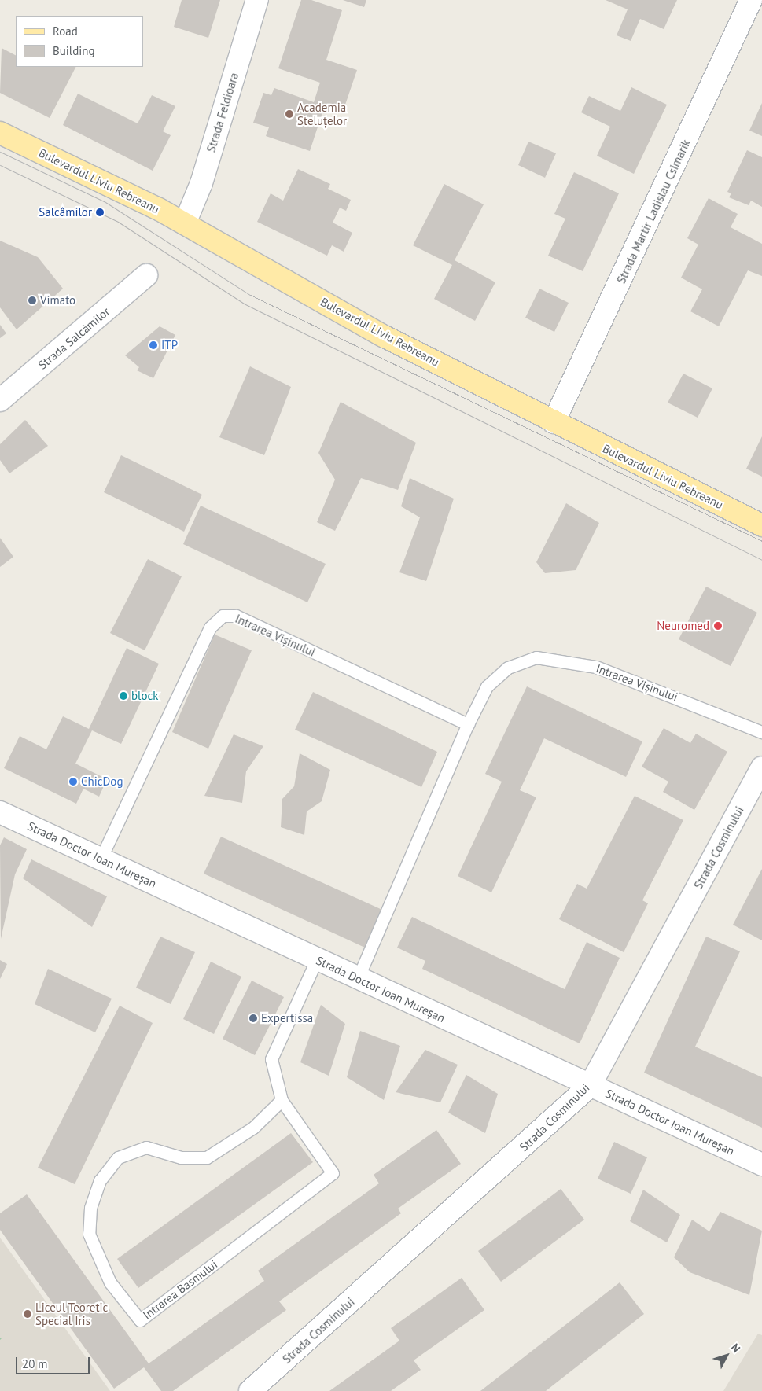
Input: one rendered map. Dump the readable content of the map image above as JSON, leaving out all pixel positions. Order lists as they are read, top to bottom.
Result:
{
  "streets": {
    "main road": ["Bulevardul Liviu Rebreanu"],
    "street": [
      "Strada Feldioara",
      "Strada Martir Ladislau Csimarik",
      "Strada Salcâmilor",
      "Strada Cosminului",
      "Strada Doctor Ioan Mureșan"
    ],
    "lane": ["Intrarea Vișinului", "Intrarea Basmului"]
  },
  "crossings": [
    ["Strada Feldioara", "Bulevardul Liviu Rebreanu"],
    ["Bulevardul Liviu Rebreanu", "Strada Martir Ladislau Csimarik"],
    ["Intrarea Vișinului", "Strada Doctor Ioan Mureșan"],
    ["Strada Cosminului", "Strada Doctor Ioan Mureșan"],
    ["Strada Doctor Ioan Mureșan", "Intrarea Basmului"]
  ],
  "places": [
    "Academia Steluțelor",
    "Salcâmilor",
    "Vimato",
    "ITP",
    "Neuromed",
    "block",
    "ChicDog",
    "Expertissa",
    "Liceul Teoretic Special Iris"
  ],
  "legend": ["Road", "Building"],
  "scale_bar": "20 m",
  "north": "top right"
}
